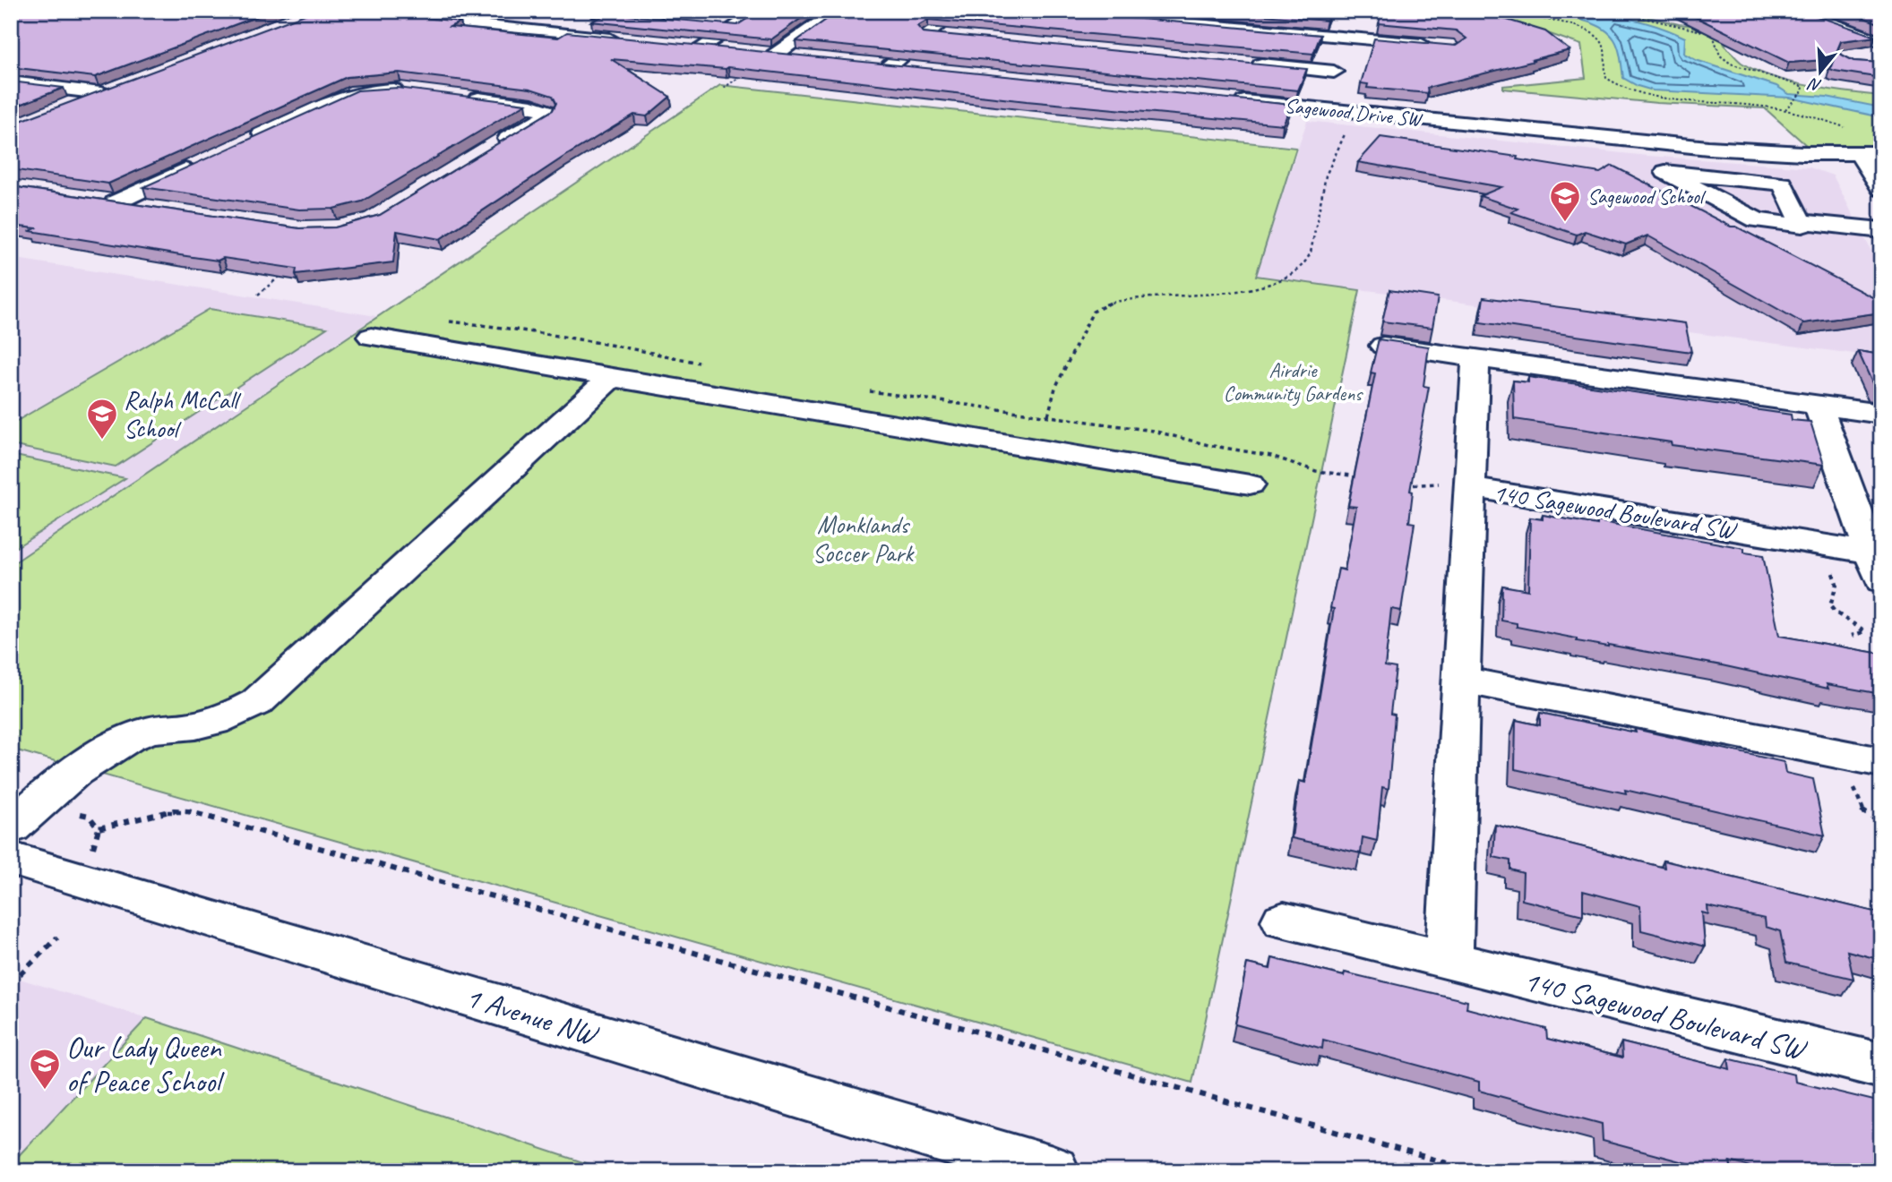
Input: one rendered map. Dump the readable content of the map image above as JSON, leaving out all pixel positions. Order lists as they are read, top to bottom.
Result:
{
  "streets": {
    "street": ["Sagewood Drive SW", "140 Sagewood Boulevard SW", "1 Avenue NW"]
  },
  "parks": ["Airdrie Community Gardens", "Monklands Soccer Park"],
  "places": {
    "school or university": ["Sagewood School", "Ralph McCall School", "Our Lady Queen of Peace School"]
  },
  "north": "bottom"
}
